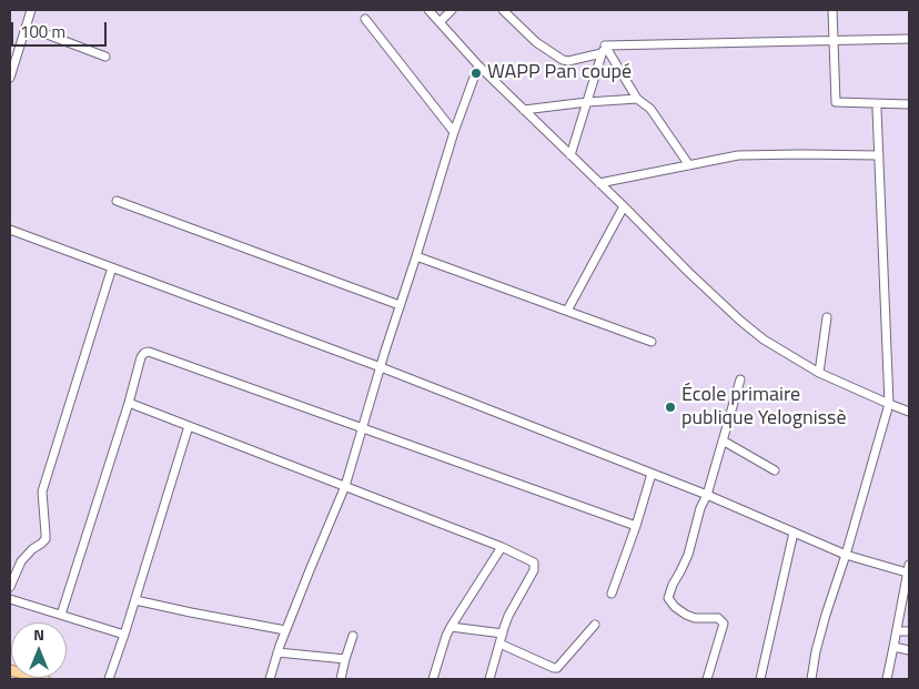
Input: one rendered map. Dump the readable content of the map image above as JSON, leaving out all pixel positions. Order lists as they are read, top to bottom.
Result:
{
  "places": ["WAPP Pan coupé", "École primaire publique Yelognissè"],
  "scale_bar": "100 m",
  "north": "top"
}
